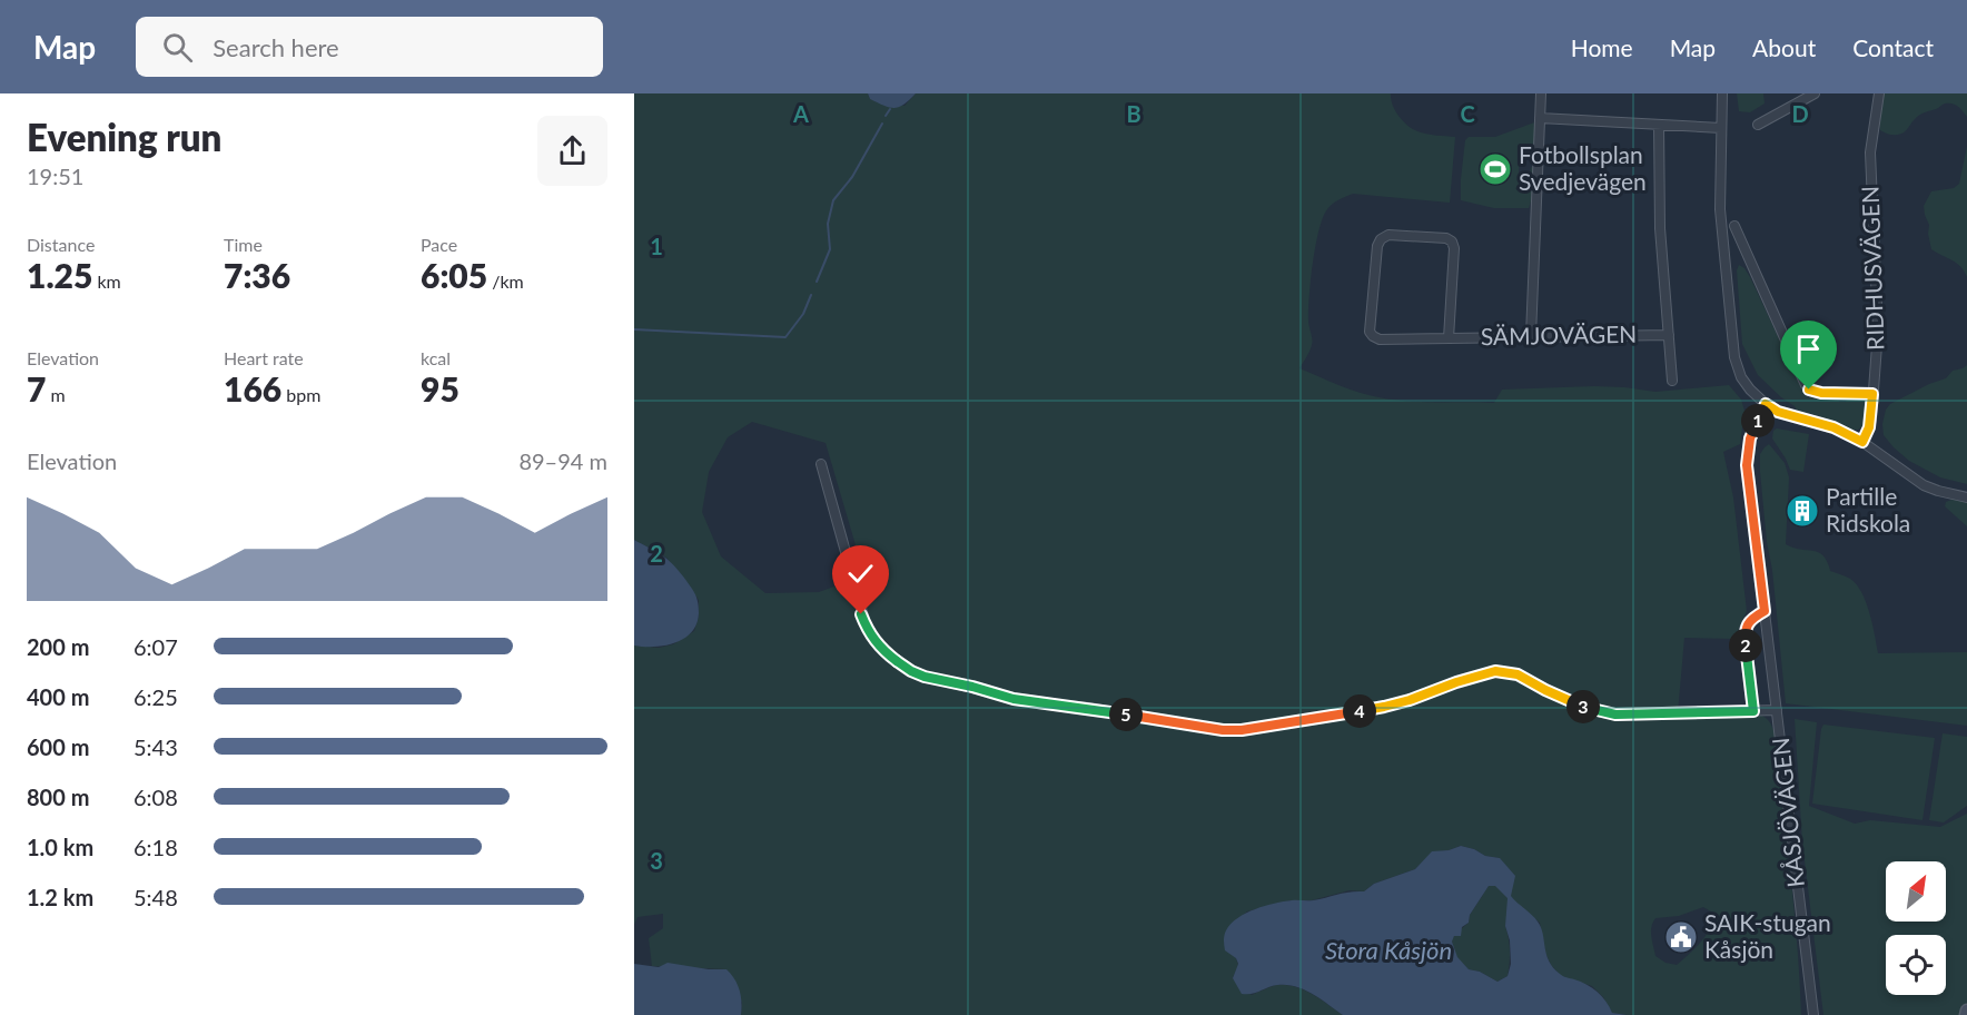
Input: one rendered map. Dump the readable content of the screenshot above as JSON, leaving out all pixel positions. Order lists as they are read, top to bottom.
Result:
{
  "streets": {
    "street": ["RIDHUSVÄGEN", "SÄMJOVÄGEN", "KÅSJÖVÄGEN"]
  },
  "water": ["Stora Kåsjön"],
  "places": {
    "sports": ["Fotbollsplan Svedjevägen"],
    "building": ["Partille Ridskola"],
    "public building": ["SAIK-stugan Kåsjön"]
  },
  "north": "top right",
  "page": {
    "header": "Map",
    "search": "Search here",
    "nav": [
      "Home",
      "Map",
      "About",
      "Contact"
    ],
    "heading": ["Evening run", "19:51"],
    "stats": [
      ["Distance", "1.25 km"],
      ["Time", "7:36"],
      ["Pace", "6:05 /km"],
      ["Elevation", "7 m"],
      ["Heart rate", "166 bpm"],
      ["kcal", "95"]
    ],
    "pins": [
      "1",
      "2",
      "3",
      "4",
      "5"
    ],
    "chart": ["Elevation", "89–94 m"],
    "list": [
      {
        "name": "200 m",
        "note": "6:07"
      },
      {
        "name": "400 m",
        "note": "6:25"
      },
      {
        "name": "600 m",
        "note": "5:43"
      },
      {
        "name": "800 m",
        "note": "6:08"
      },
      {
        "name": "1.0 km",
        "note": "6:18"
      },
      {
        "name": "1.2 km",
        "note": "5:48"
      }
    ]
  },
  "grid": {
    "columns": [
      "A",
      "B",
      "C",
      "D"
    ],
    "rows": ["1", "2", "3"]
  }
}
